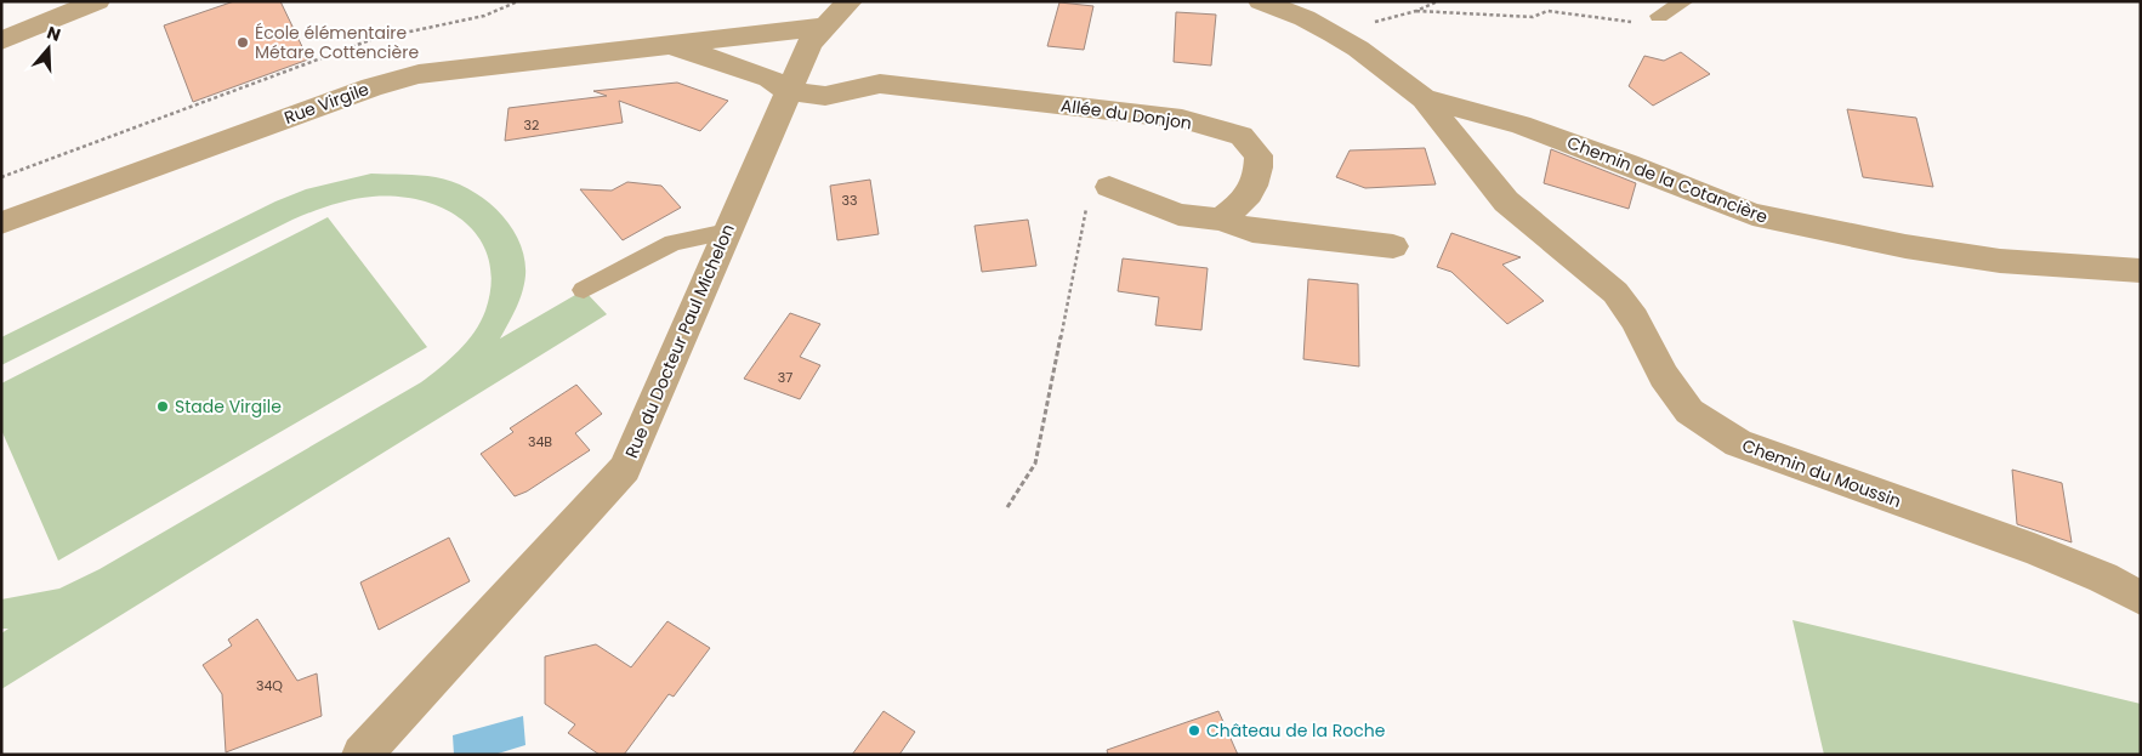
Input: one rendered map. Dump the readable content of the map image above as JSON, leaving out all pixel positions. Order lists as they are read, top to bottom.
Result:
{
  "streets": {
    "street": [
      "Rue Virgile",
      "Allée du Donjon",
      "Chemin de la Cotancière",
      "Rue du Docteur Paul Michelon",
      "Chemin du Moussin"
    ]
  },
  "crossings": [
    ["Rue Virgile", "Allée du Donjon"],
    ["Rue Virgile", "Rue du Docteur Paul Michelon"],
    ["Allée du Donjon", "Rue du Docteur Paul Michelon"],
    ["Chemin de la Cotancière", "Chemin du Moussin"]
  ],
  "places": ["École élémentaire Métare Cottencière", "Stade Virgile", "Château de la Roche"],
  "house_numbers": [
    "32",
    "33",
    "37",
    "34B",
    "34Q"
  ],
  "north": "top"
}
